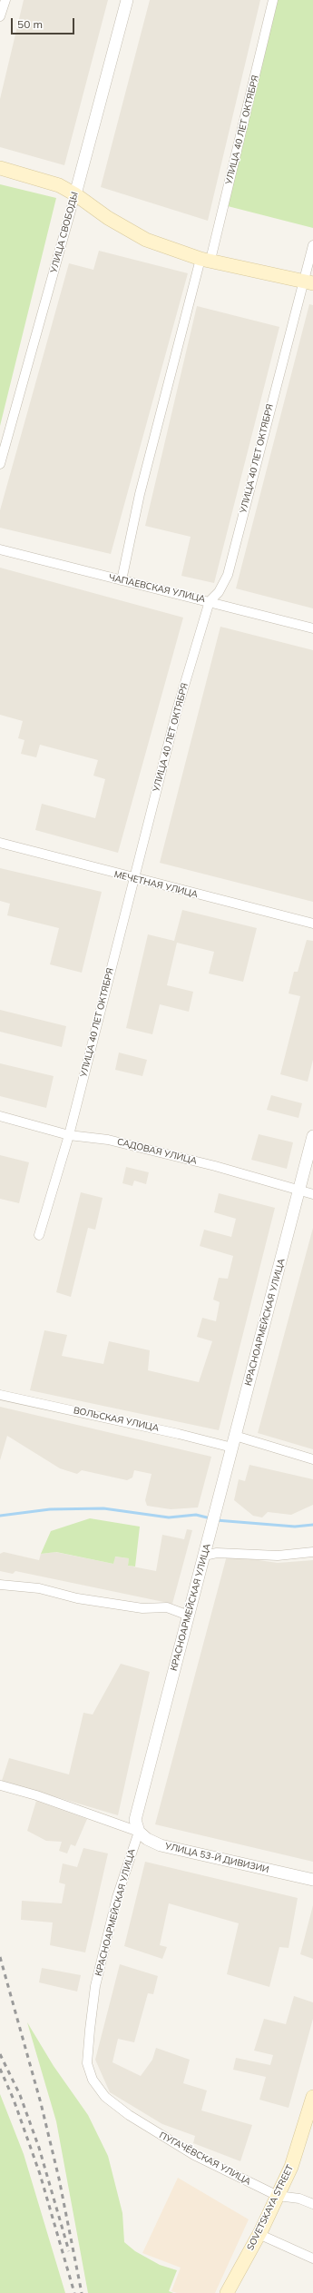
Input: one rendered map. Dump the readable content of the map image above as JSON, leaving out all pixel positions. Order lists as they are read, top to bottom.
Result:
{
  "streets": {
    "main road": ["SOVETSKAYA STREET"],
    "street": [
      "УЛИЦА 40 ЛЕТ ОКТЯБРЯ",
      "УЛИЦА СВОБОДЫ",
      "ЧАПАЕВСКАЯ УЛИЦА",
      "МЕЧЕТНАЯ УЛИЦА",
      "САДОВАЯ УЛИЦА",
      "КРАСНОАРМЕЙСКАЯ УЛИЦА",
      "ВОЛЬСКАЯ УЛИЦА",
      "УЛИЦА 53-Й ДИВИЗИИ",
      "ПУГАЧЁВСКАЯ УЛИЦА"
    ]
  },
  "crossings": [
    ["УЛИЦА 40 ЛЕТ ОКТЯБРЯ", "ЧАПАЕВСКАЯ УЛИЦА"],
    ["УЛИЦА 40 ЛЕТ ОКТЯБРЯ", "МЕЧЕТНАЯ УЛИЦА"],
    ["УЛИЦА 40 ЛЕТ ОКТЯБРЯ", "САДОВАЯ УЛИЦА"],
    ["САДОВАЯ УЛИЦА", "КРАСНОАРМЕЙСКАЯ УЛИЦА"],
    ["КРАСНОАРМЕЙСКАЯ УЛИЦА", "ВОЛЬСКАЯ УЛИЦА"],
    ["КРАСНОАРМЕЙСКАЯ УЛИЦА", "УЛИЦА 53-Й ДИВИЗИИ"],
    ["КРАСНОАРМЕЙСКАЯ УЛИЦА", "ПУГАЧЁВСКАЯ УЛИЦА"],
    ["ПУГАЧЁВСКАЯ УЛИЦА", "SOVETSKAYA STREET"]
  ],
  "scale_bar": "50 m"
}
